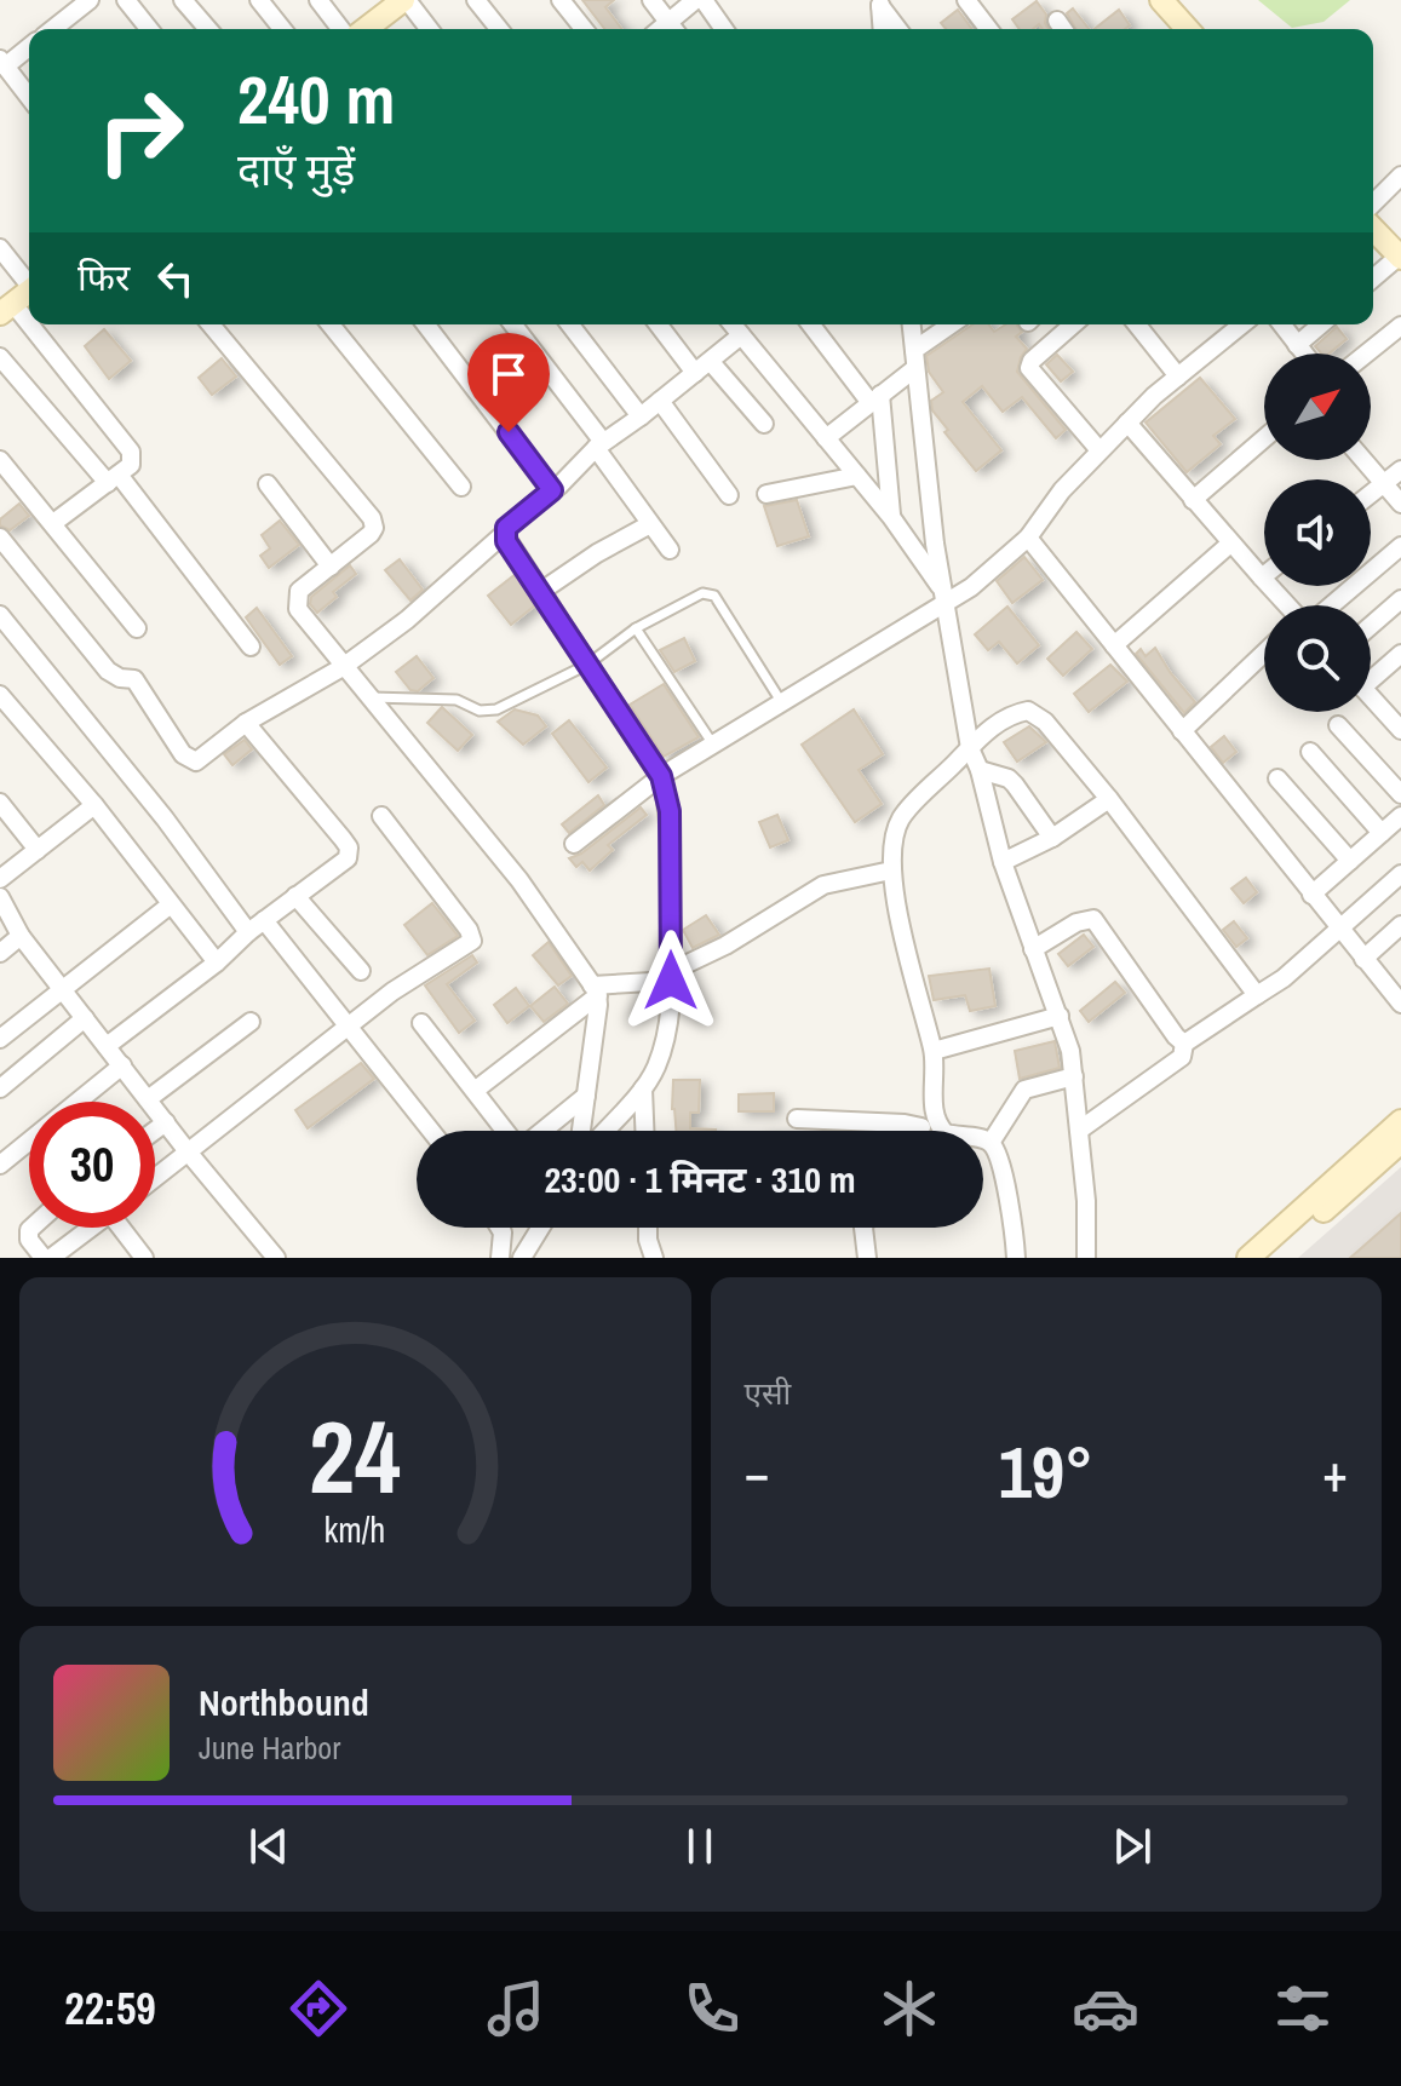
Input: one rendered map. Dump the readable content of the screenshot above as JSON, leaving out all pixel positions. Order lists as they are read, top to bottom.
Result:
{
  "north": "top right",
  "page": {
    "turn": ["240 m", "दाएँ मुड़ें"],
    "then": "फिर",
    "limit": "30",
    "trip": "23:00 · 1 मिनट · 310 m",
    "tile": "एसी",
    "heat": ["−", "19°", "+"],
    "song": ["Northbound", "June Harbor"],
    "tabs": "22:59",
    "gauge": ["24", "km/h"]
  }
}
